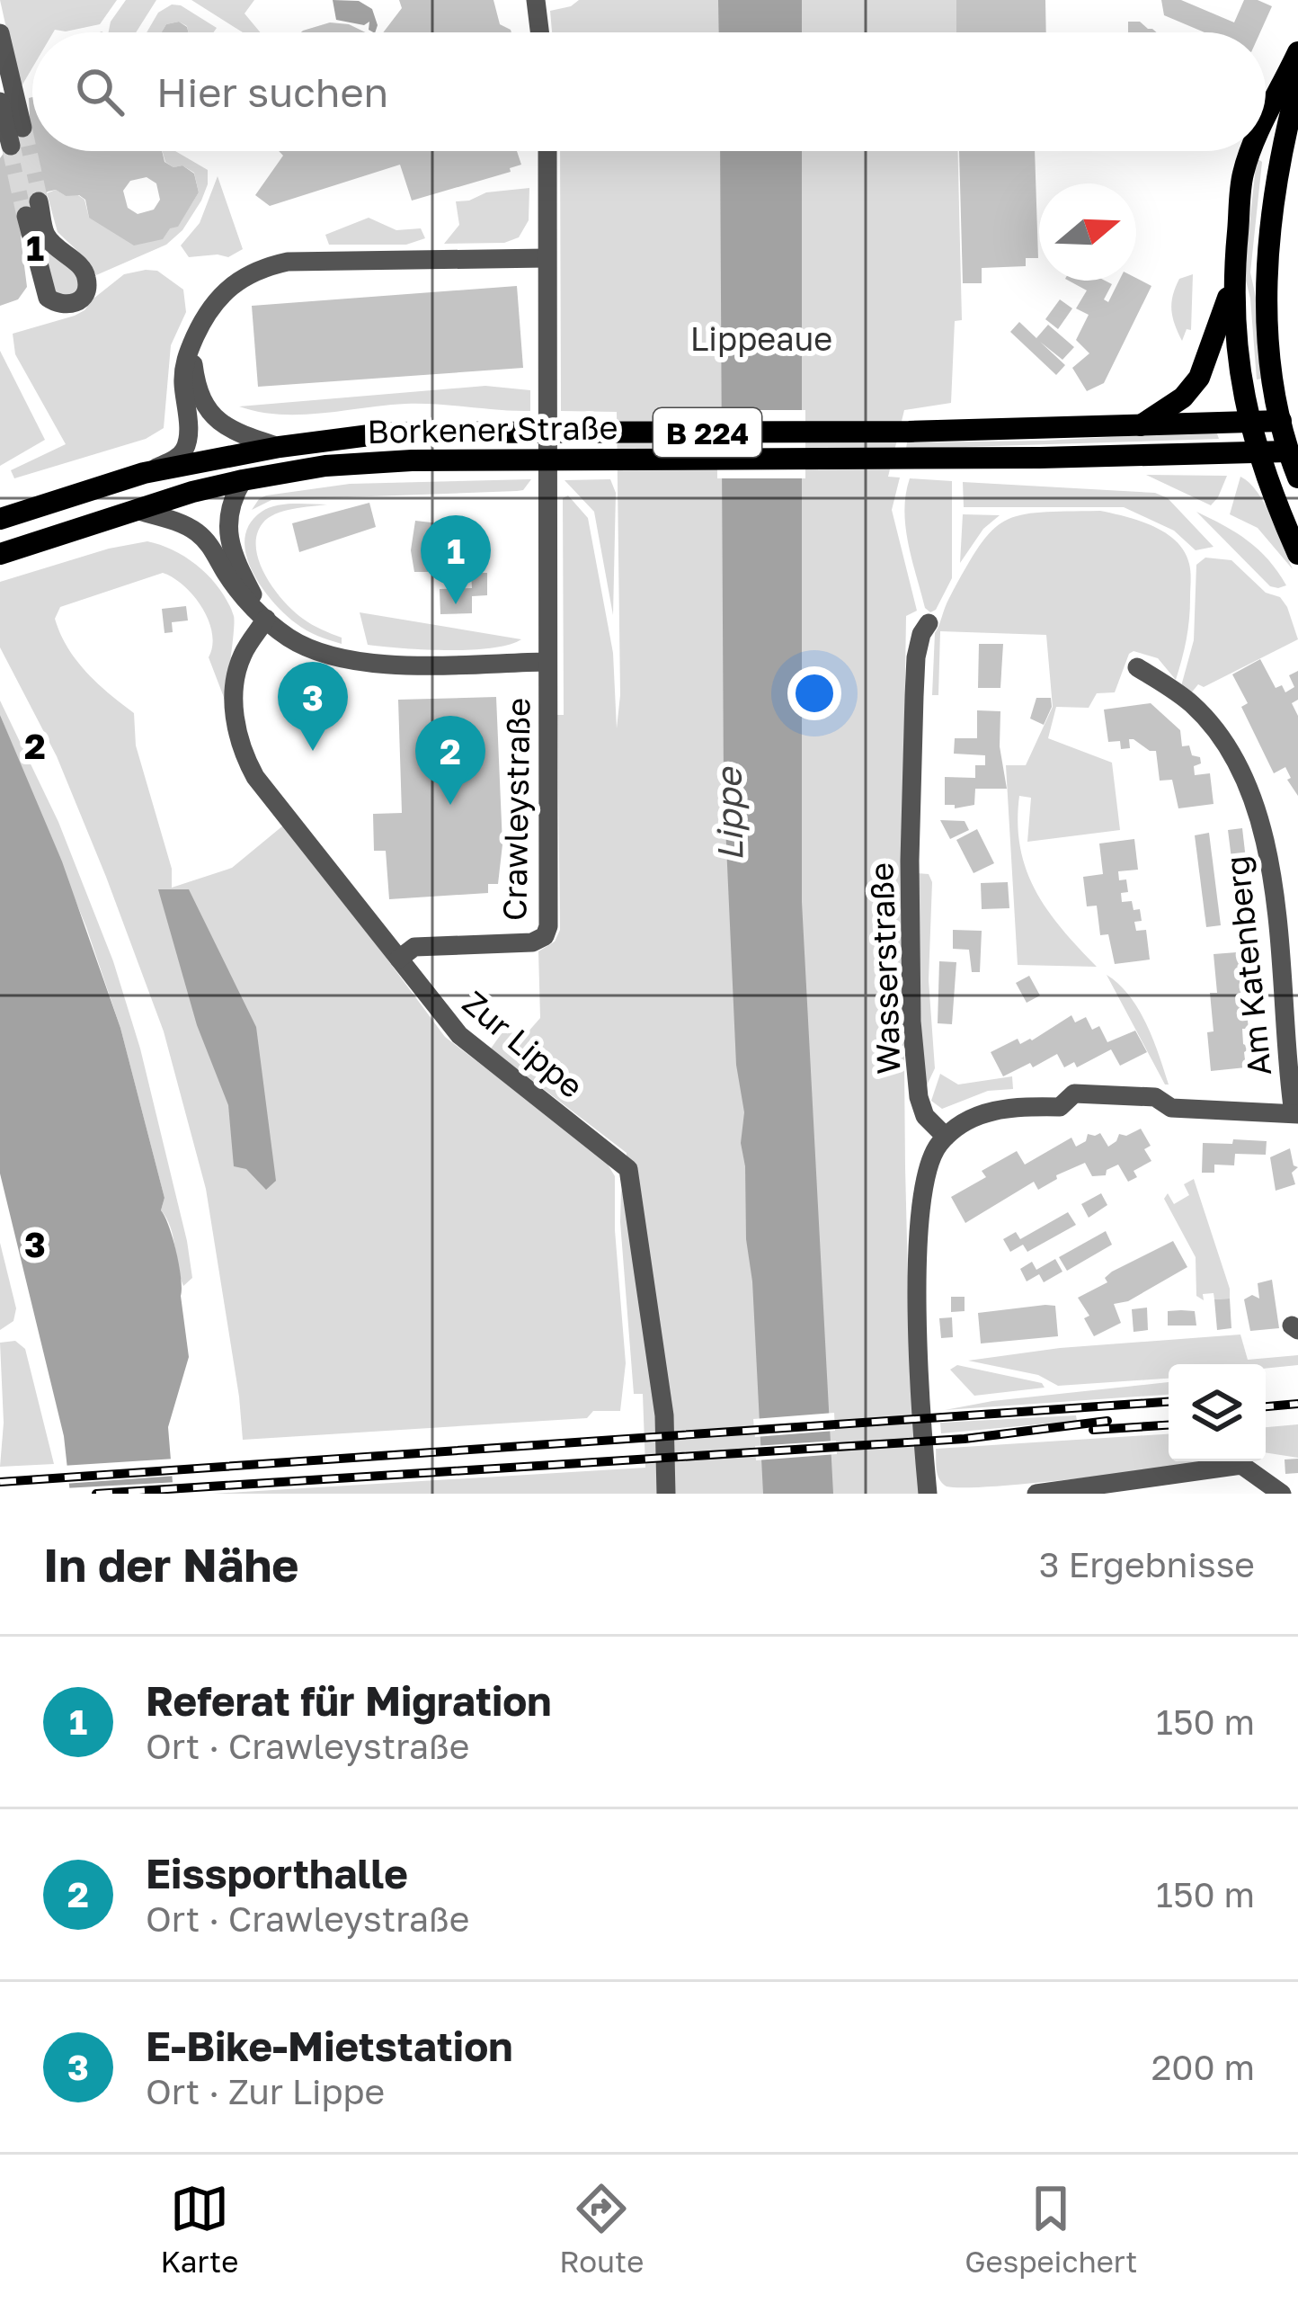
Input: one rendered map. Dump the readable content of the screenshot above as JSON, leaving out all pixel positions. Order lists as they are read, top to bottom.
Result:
{
  "streets": {
    "main road": ["Borkener Straße", "B 224"],
    "street": [
      "Crawleystraße",
      "Am Katenberg",
      "Wasserstraße",
      "Zur Lippe"
    ]
  },
  "crossings": [
    ["Borkener Straße", "Crawleystraße"],
    ["Crawleystraße", "Zur Lippe"],
    ["Am Katenberg", "Wasserstraße"]
  ],
  "water": ["Lippe"],
  "parks": ["Lippeaue"],
  "north": "right",
  "page": {
    "search": "Hier suchen",
    "pins": ["1", "3", "2"],
    "heading": ["In der Nähe", "3 Ergebnisse"],
    "list": [
      {
        "mark": "1",
        "name": "Referat für Migration",
        "note": "Ort · Crawleystraße",
        "value": "150 m"
      },
      {
        "mark": "2",
        "name": "Eissporthalle",
        "note": "Ort · Crawleystraße",
        "value": "150 m"
      },
      {
        "mark": "3",
        "name": "E-Bike-Mietstation",
        "note": "Ort · Zur Lippe",
        "value": "200 m"
      }
    ],
    "nav": ["Karte", "Route", "Gespeichert"]
  },
  "grid": {
    "rows": ["1", "2", "3"]
  }
}
